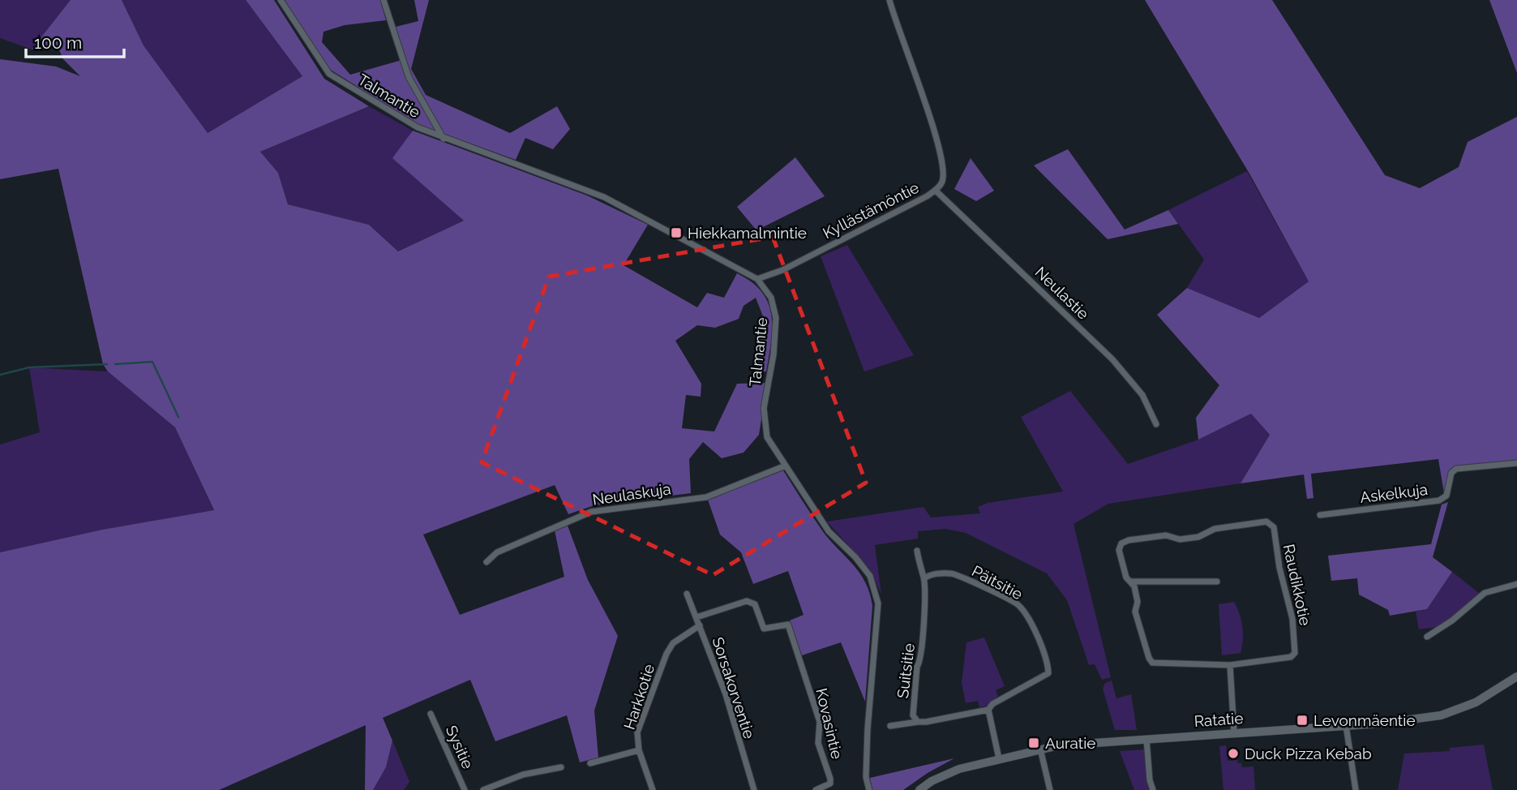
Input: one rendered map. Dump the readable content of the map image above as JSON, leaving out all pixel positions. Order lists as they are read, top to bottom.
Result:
{
  "streets": {
    "street": [
      "Talmantie",
      "Kyllästämöntie",
      "Neulastie",
      "Askelkuja",
      "Neulaskuja",
      "Päitsitie",
      "Raudikkotie",
      "Suitsitie",
      "Sorsakorventie",
      "Harkkotie",
      "Ratatie",
      "Kovasintie",
      "Sysitie"
    ]
  },
  "crossings": [
    ["Talmantie", "Kyllästämöntie"],
    ["Talmantie", "Neulaskuja"],
    ["Kyllästämöntie", "Neulastie"],
    ["Päitsitie", "Suitsitie"],
    ["Sorsakorventie", "Harkkotie"],
    ["Sorsakorventie", "Kovasintie"]
  ],
  "places": {
    "transit": ["Hiekkamalmintie", "Levonmäentie", "Auratie"],
    "other": ["Duck Pizza Kebab"]
  },
  "scale_bar": "100 m"
}
